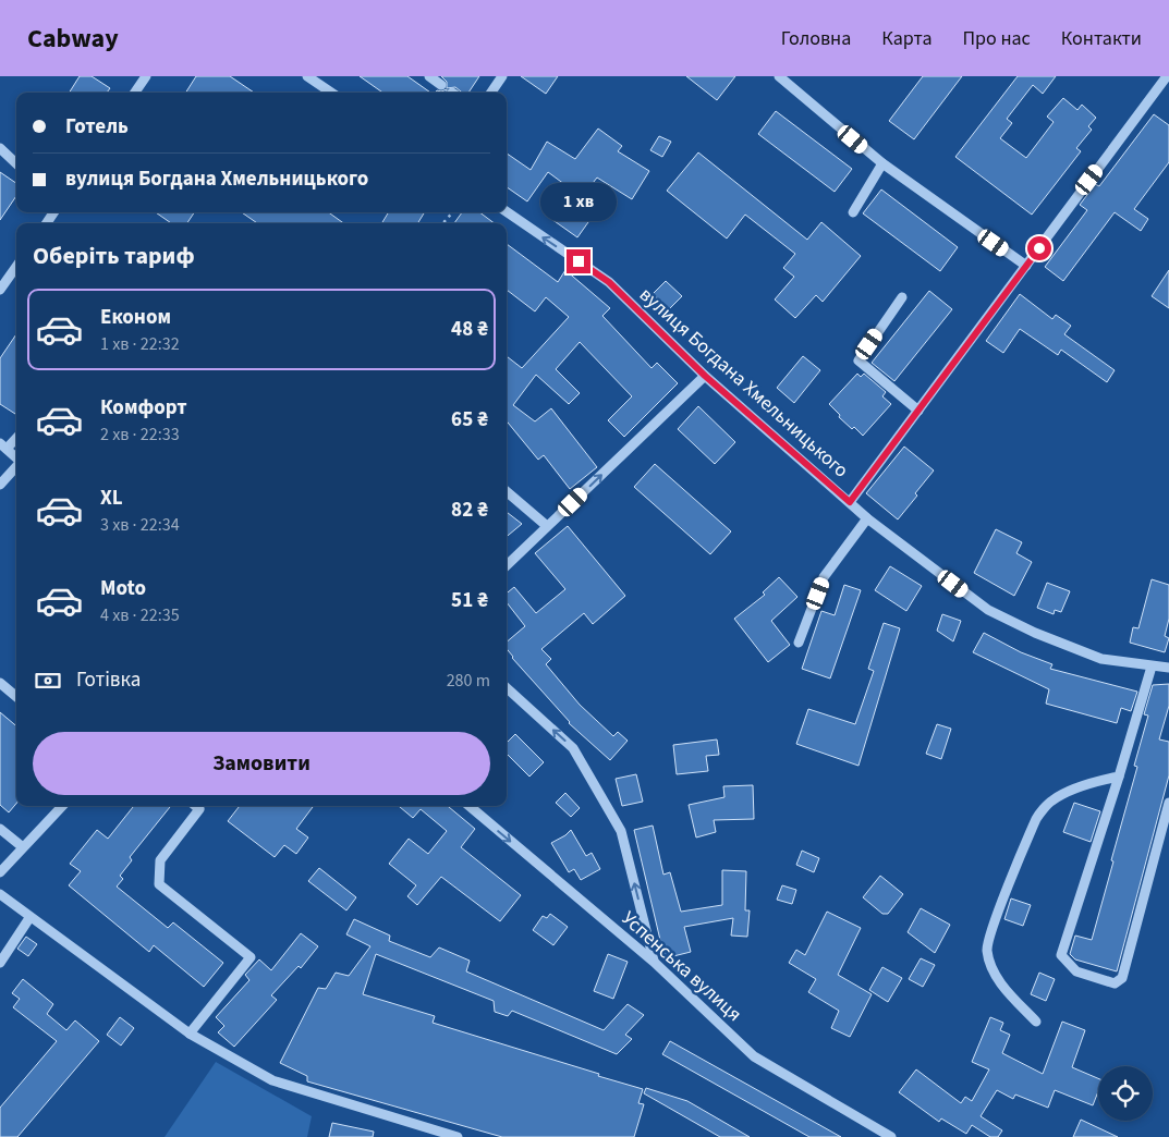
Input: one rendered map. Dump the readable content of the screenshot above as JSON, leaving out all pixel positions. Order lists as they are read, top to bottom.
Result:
{
  "streets": {
    "street": ["вулиця Богдана Хмельницького", "Успенська вулиця"]
  },
  "page": {
    "header": "Cabway",
    "nav": [
      "Головна",
      "Карта",
      "Про нас",
      "Контакти"
    ],
    "banner": ["Готель", "вулиця Богдана Хмельницького"],
    "bubble": "1 хв",
    "heading": "Оберіть тариф",
    "list": [
      {
        "name": "Економ",
        "note": "1 хв · 22:32",
        "value": "48 ₴"
      },
      {
        "name": "Комфорт",
        "note": "2 хв · 22:33",
        "value": "65 ₴"
      },
      {
        "name": "XL",
        "note": "3 хв · 22:34",
        "value": "82 ₴"
      },
      {
        "name": "Moto",
        "note": "4 хв · 22:35",
        "value": "51 ₴"
      }
    ],
    "pay": ["Готівка", "280 m"],
    "buttons": "Замовити"
  }
}
